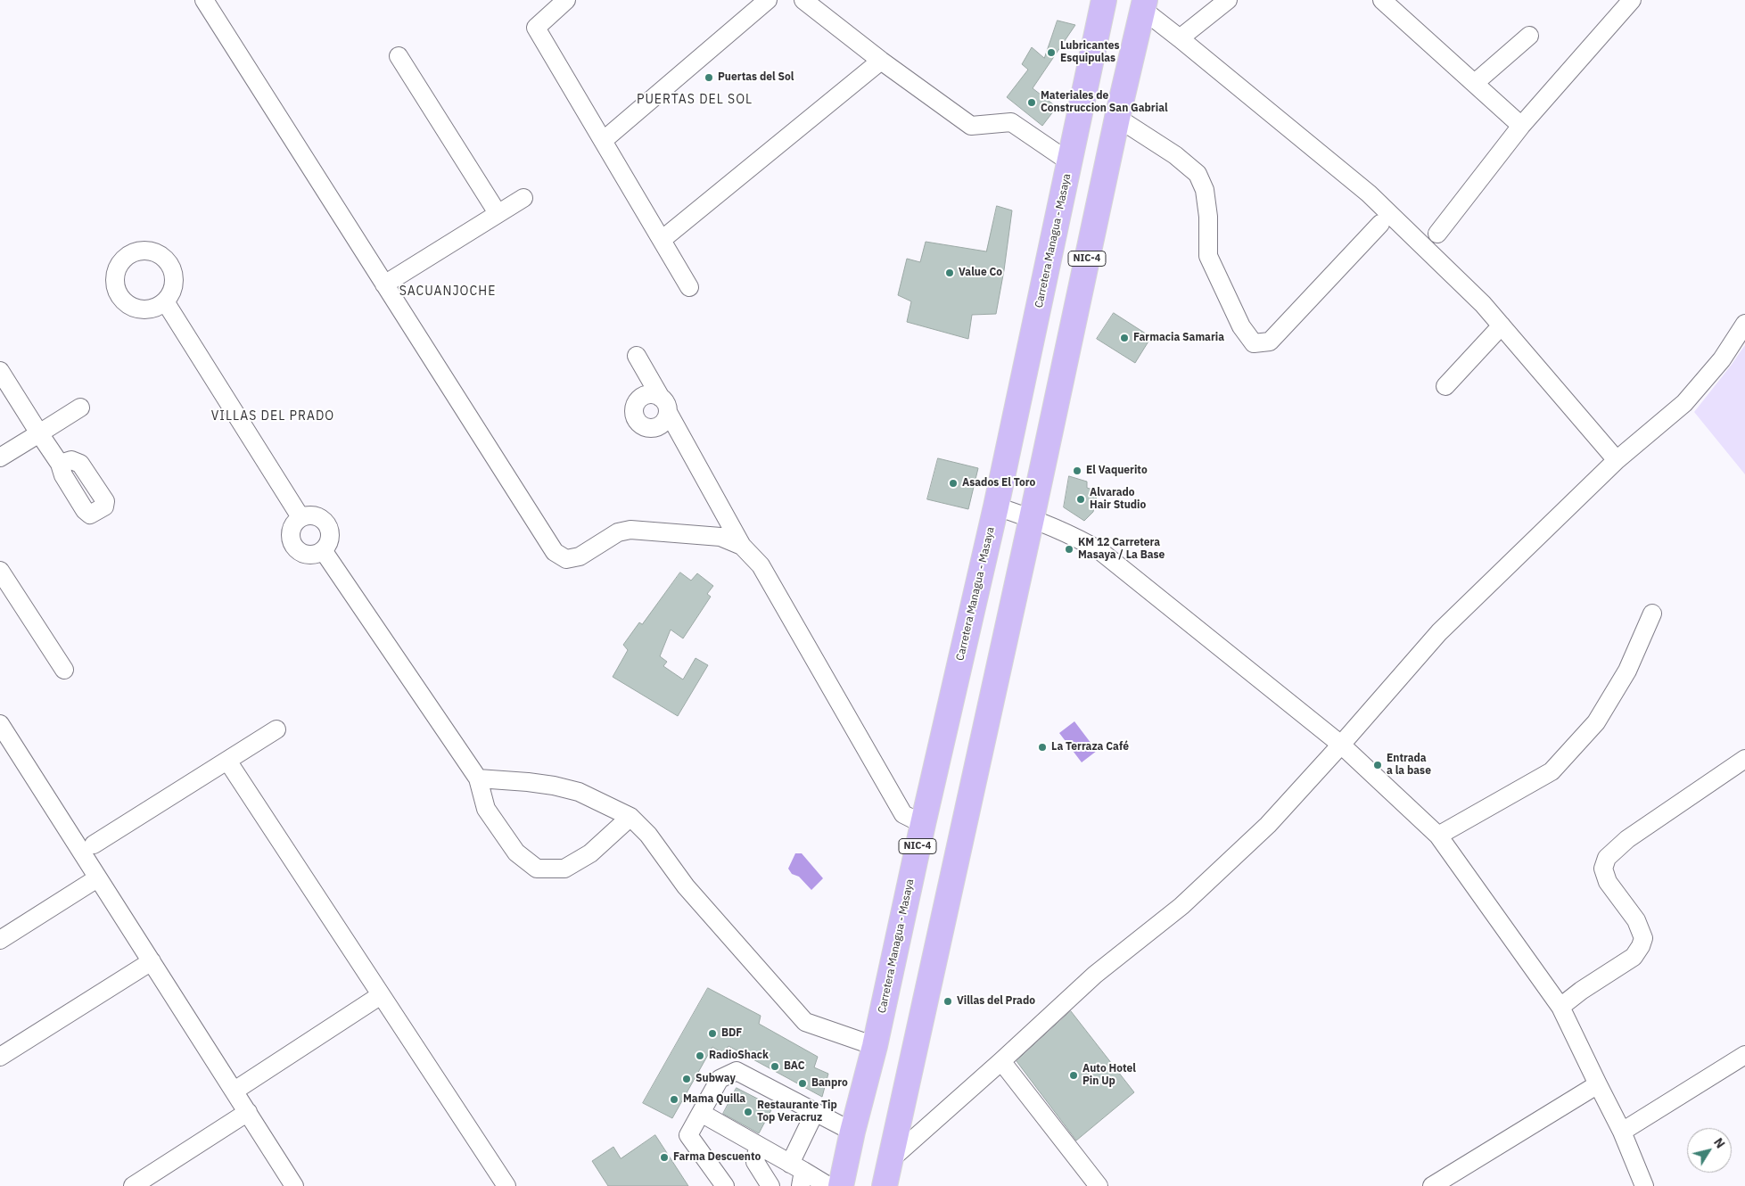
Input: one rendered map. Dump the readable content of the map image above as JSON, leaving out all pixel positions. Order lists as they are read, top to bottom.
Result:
{
  "streets": {
    "highway": ["Carretera Managua - Masaya", "NIC-4"]
  },
  "districts": ["PUERTAS DEL SOL", "SACUANJOCHE", "VILLAS DEL PRADO"],
  "places": [
    "Lubricantes Esquipulas",
    "Puertas del Sol",
    "Materiales de Construccion San Gabrial",
    "Value Co",
    "Farmacia Samaria",
    "El Vaquerito",
    "Asados El Toro",
    "Alvarado Hair Studio",
    "KM 12 Carretera Masaya / La Base",
    "La Terraza Café",
    "Entrada a la base",
    "Villas del Prado",
    "BDF",
    "RadioShack",
    "BAC",
    "Auto Hotel Pin Up",
    "Subway",
    "Banpro",
    "Mama Quilla",
    "Restaurante Tip Top Veracruz",
    "Farma Descuento"
  ],
  "north": "top right"
}
